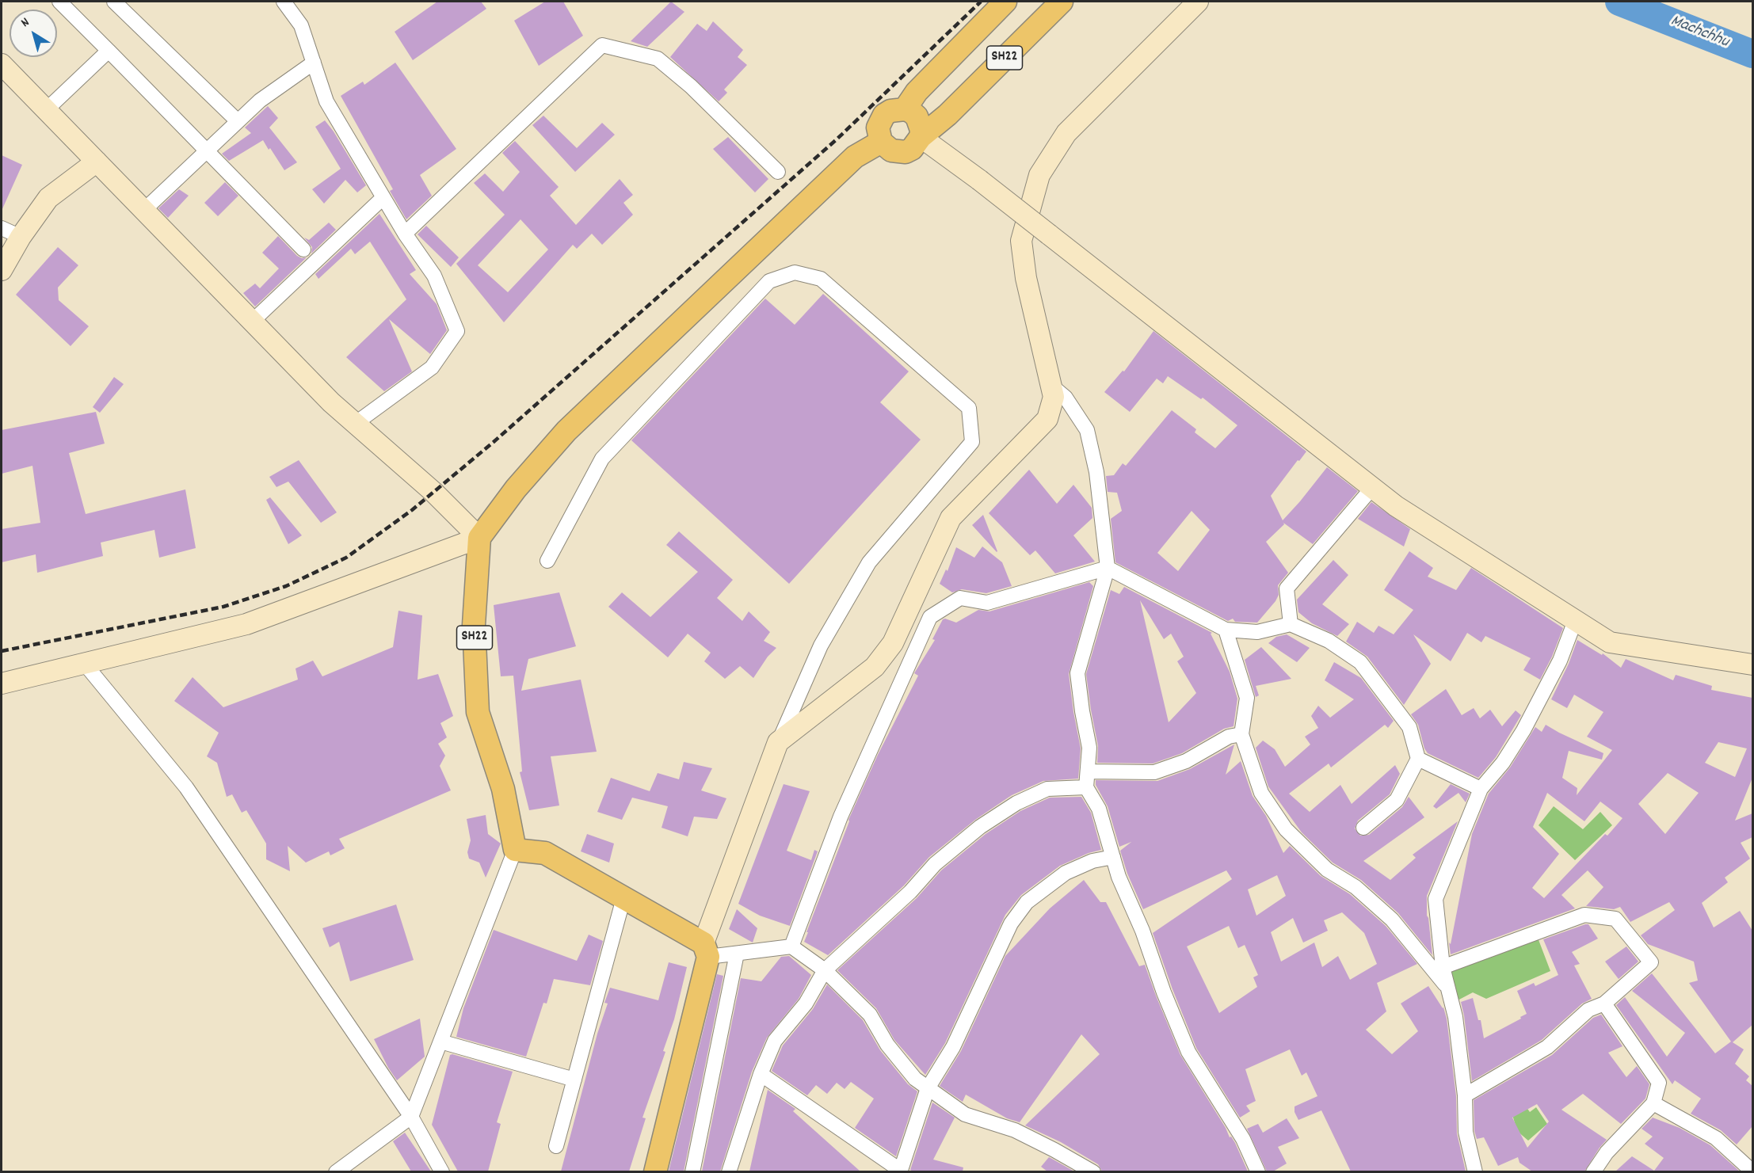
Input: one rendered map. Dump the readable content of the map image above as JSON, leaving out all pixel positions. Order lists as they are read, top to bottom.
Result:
{
  "streets": {
    "main road": ["SH22"]
  },
  "water": ["Machchhu"],
  "north": "top left"
}
